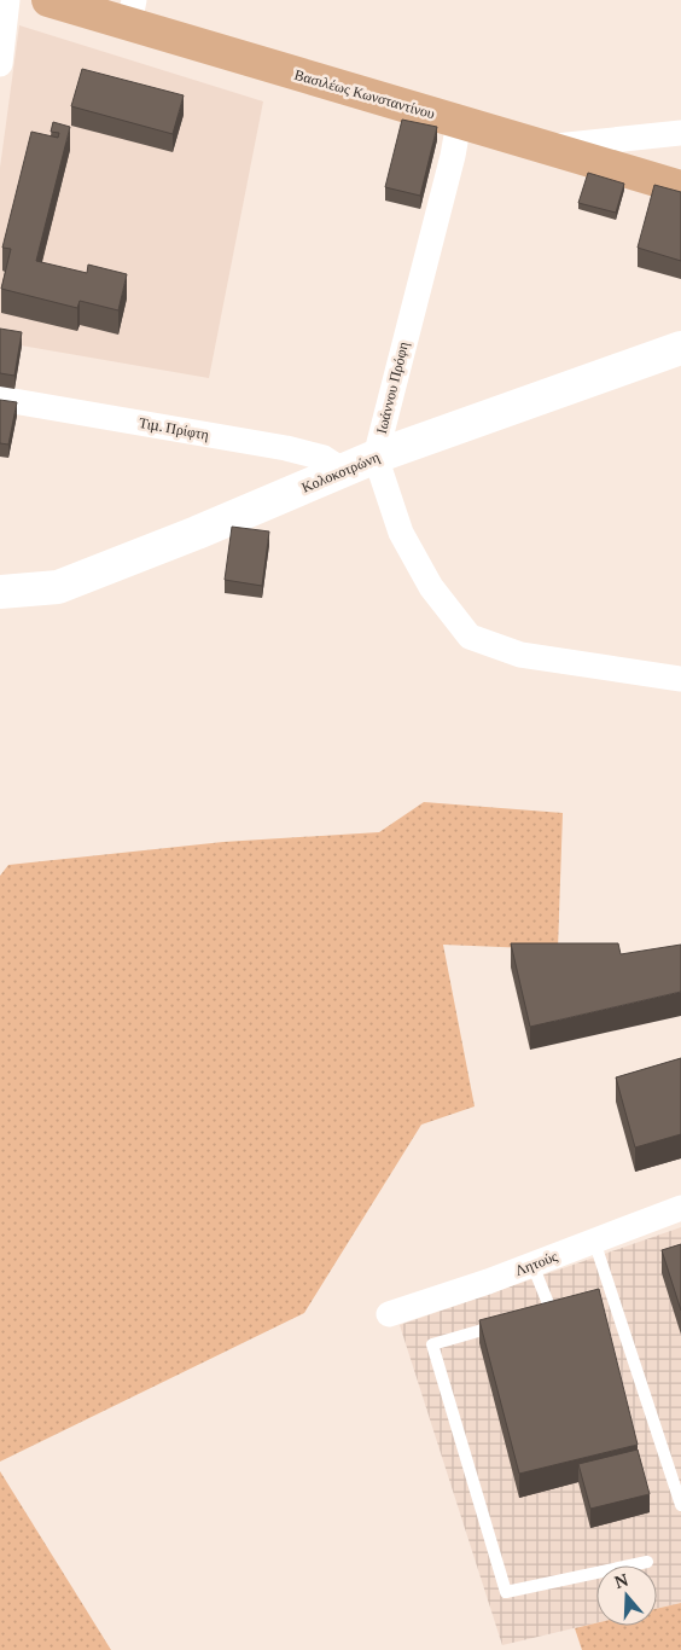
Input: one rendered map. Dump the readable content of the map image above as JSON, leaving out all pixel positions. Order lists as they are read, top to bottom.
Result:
{
  "streets": {
    "main road": ["Βασιλέως Κωνσταντίνου"],
    "street": [
      "Ιωάννου Πρόφη",
      "Τιμ. Πρίφτη",
      "Κολοκοτρώνη",
      "Λητούς"
    ]
  },
  "crossings": [
    ["Βασιλέως Κωνσταντίνου", "Ιωάννου Πρόφη"],
    ["Ιωάννου Πρόφη", "Κολοκοτρώνη"],
    ["Τιμ. Πρίφτη", "Κολοκοτρώνη"]
  ],
  "north": "top"
}
